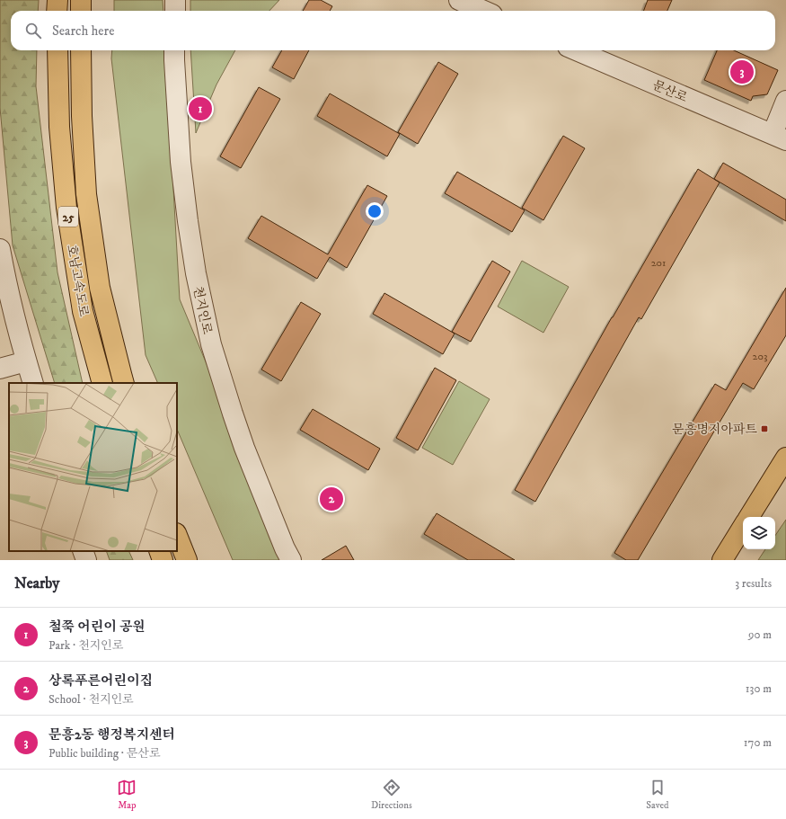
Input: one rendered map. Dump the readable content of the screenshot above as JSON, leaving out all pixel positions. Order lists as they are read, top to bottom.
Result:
{
  "streets": {
    "main road": ["25", "호남고속도로"],
    "street": ["문산로", "천지인로"]
  },
  "places": {
    "transit": ["문흥명지아파트"]
  },
  "house_numbers": ["201", "203"],
  "page": {
    "search": "Search here",
    "pins": ["3", "1", "2"],
    "heading": ["Nearby", "3 results"],
    "list": [
      {
        "mark": "1",
        "name": "철쭉 어린이 공원",
        "note": "Park · 천지인로",
        "value": "90 m"
      },
      {
        "mark": "2",
        "name": "상록푸른어린이집",
        "note": "School · 천지인로",
        "value": "130 m"
      },
      {
        "mark": "3",
        "name": "문흥2동 행정복지센터",
        "note": "Public building · 문산로",
        "value": "170 m"
      }
    ],
    "nav": ["Map", "Directions", "Saved"]
  }
}
